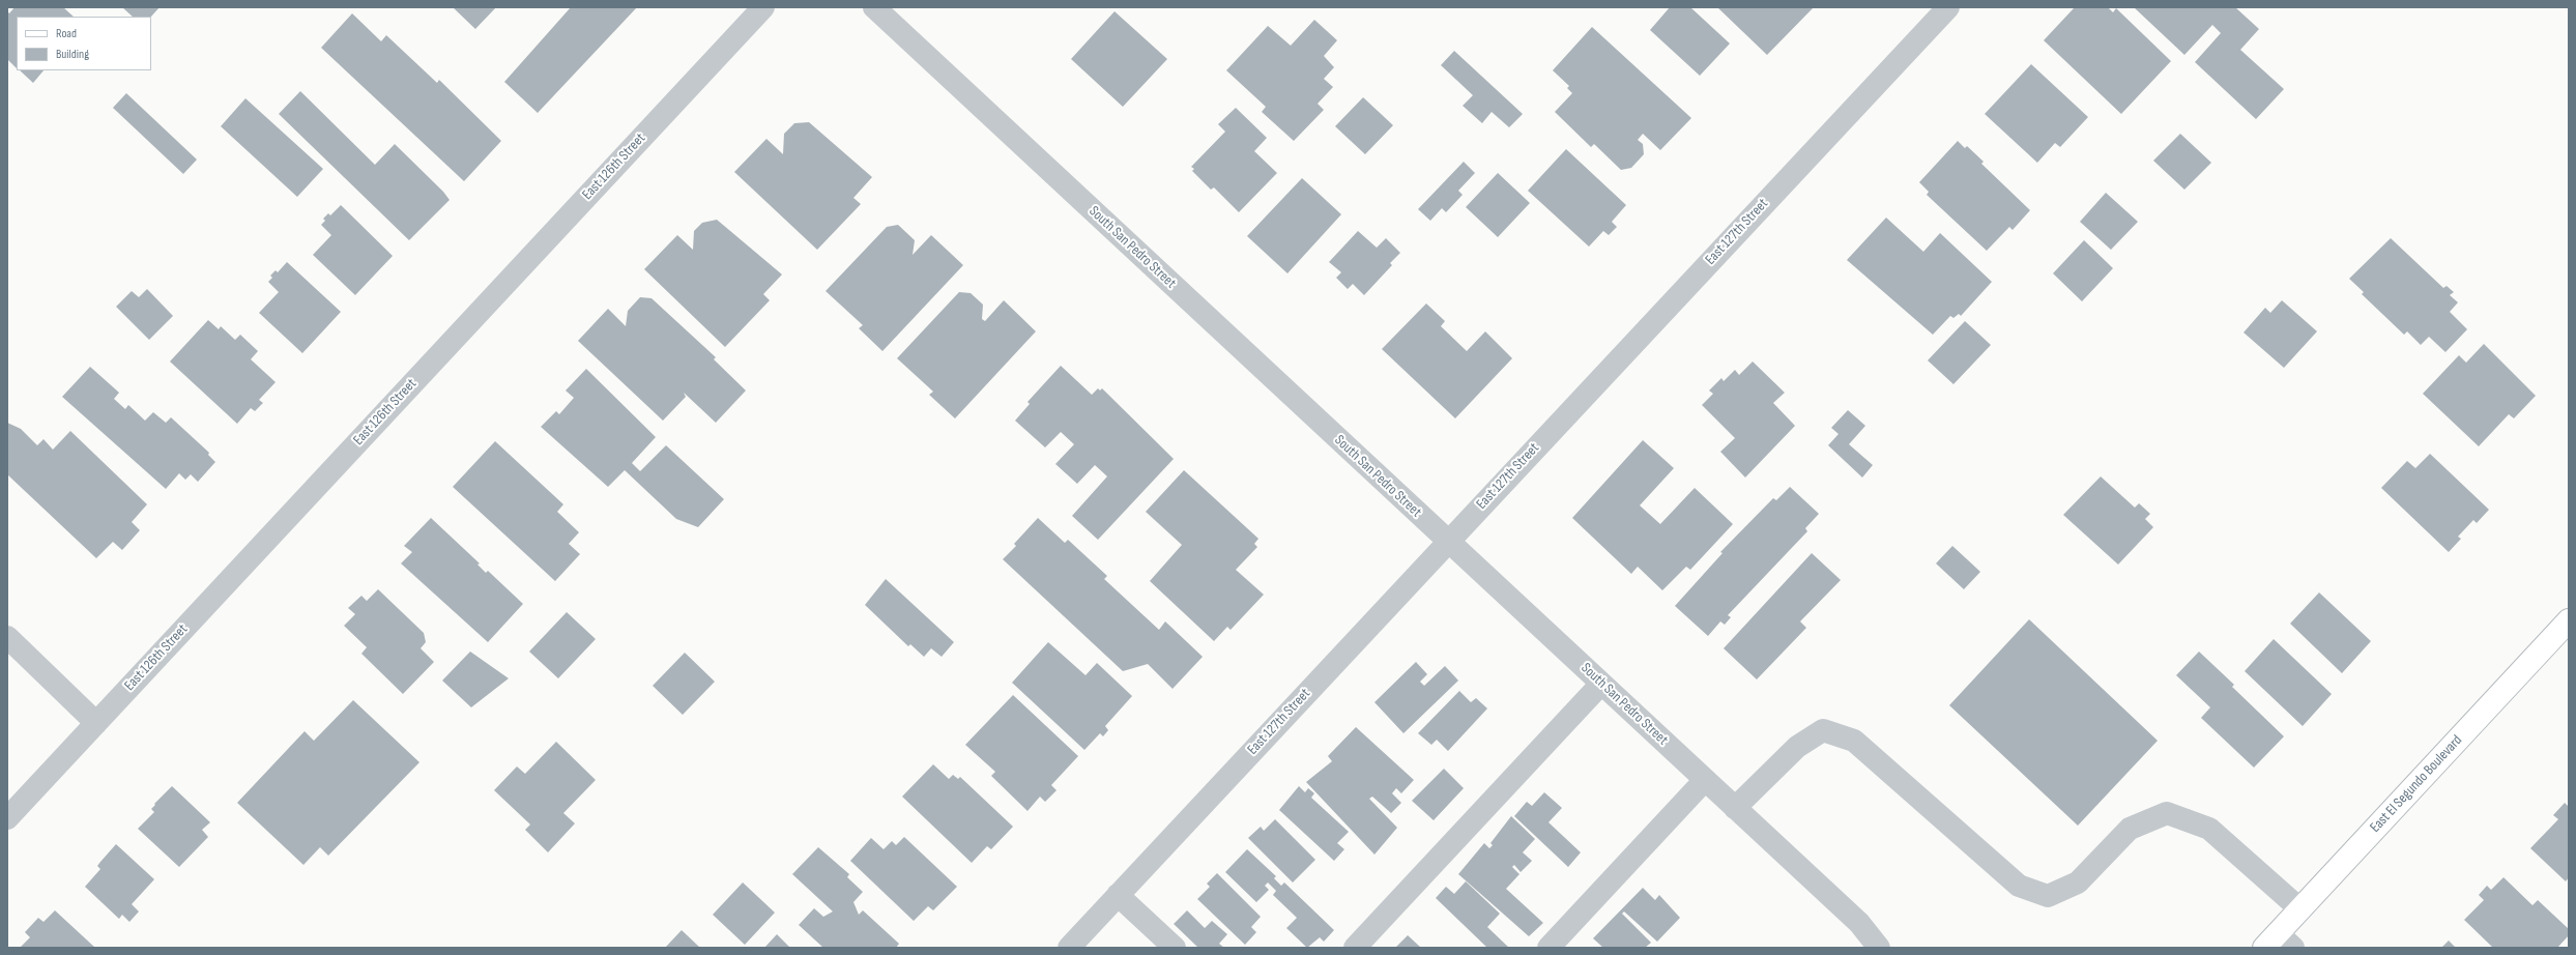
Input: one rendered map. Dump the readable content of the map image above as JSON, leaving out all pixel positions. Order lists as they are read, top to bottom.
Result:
{
  "streets": {
    "main road": ["East El Segundo Boulevard"],
    "street": ["East 126th Street", "East 127th Street", "South San Pedro Street"]
  },
  "crossings": [
    ["East 127th Street", "South San Pedro Street"]
  ],
  "legend": ["Road", "Building"]
}
